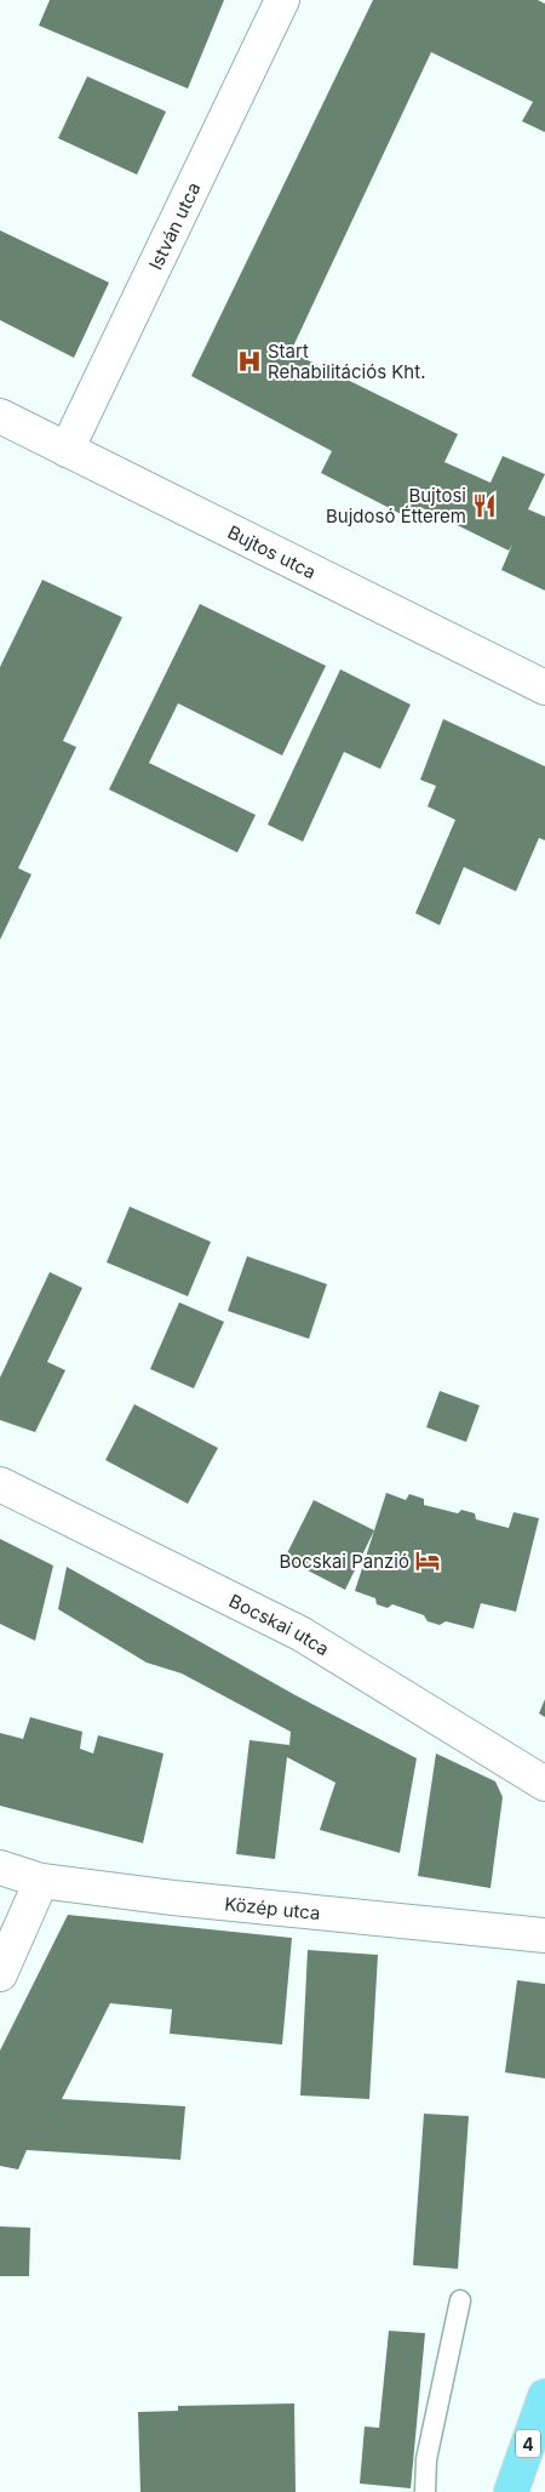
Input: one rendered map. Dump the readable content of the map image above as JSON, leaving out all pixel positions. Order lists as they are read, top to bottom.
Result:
{
  "streets": {
    "main road": ["4"],
    "street": [
      "István utca",
      "Bujtos utca",
      "Bocskai utca",
      "Közép utca"
    ]
  },
  "crossings": [
    ["István utca", "Bujtos utca"]
  ],
  "places": {
    "hospital": ["Start Rehabilitációs Kht."],
    "restaurant": ["Bujtosi Bujdosó Étterem"],
    "hotel": ["Bocskai Panzió"]
  }
}
